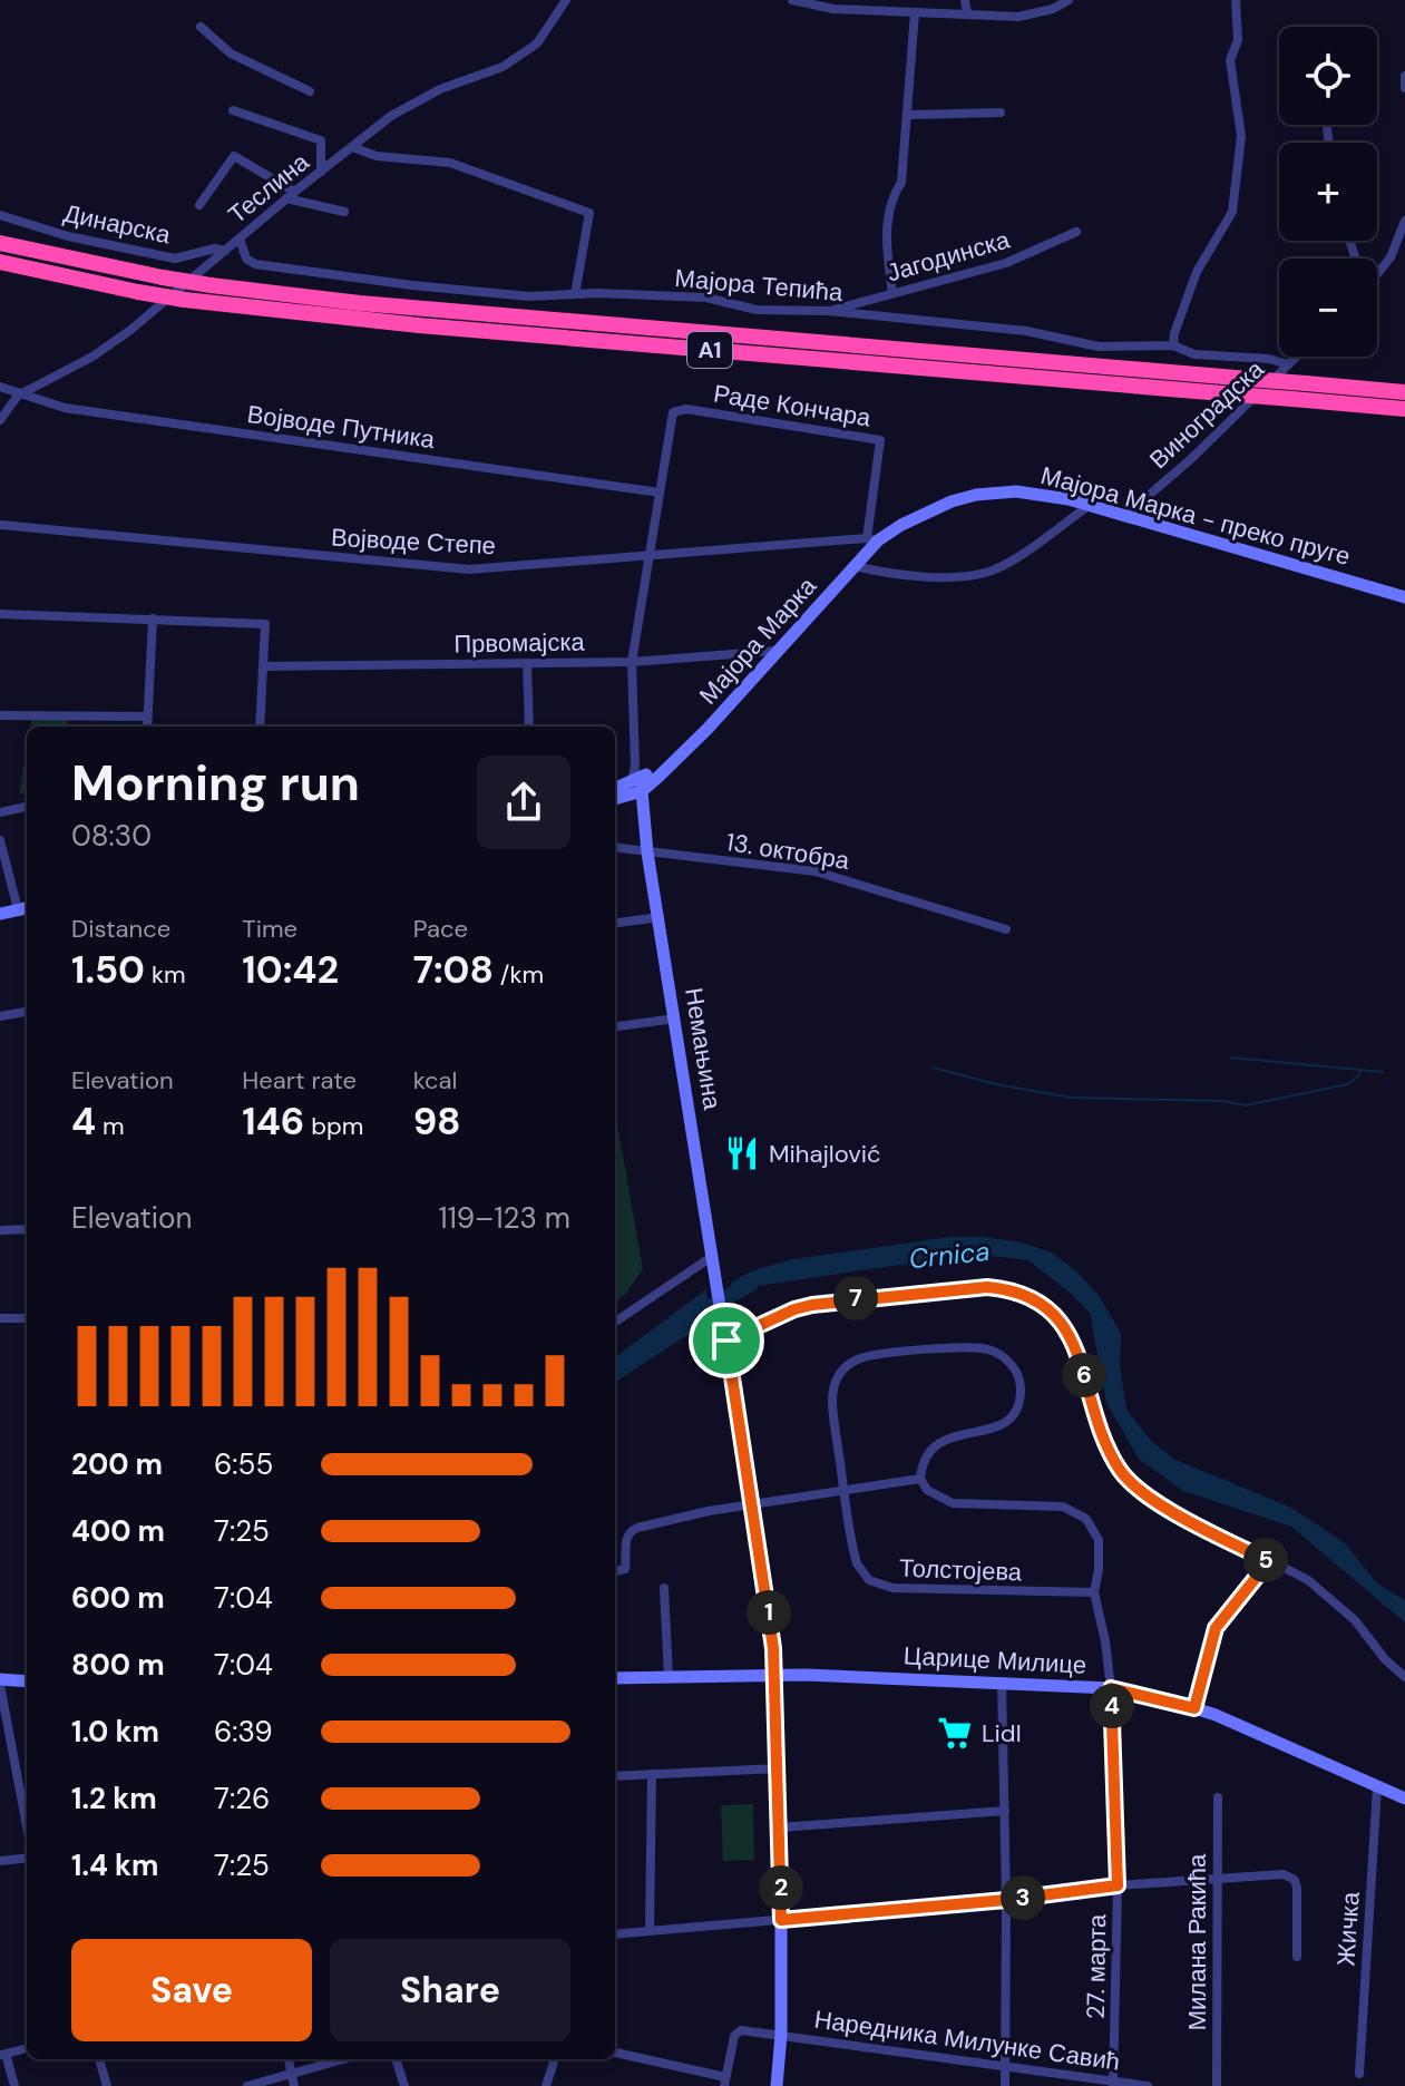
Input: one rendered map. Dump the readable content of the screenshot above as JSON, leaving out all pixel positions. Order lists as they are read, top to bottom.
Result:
{
  "streets": {
    "highway": ["A1"],
    "street": [
      "Теслина",
      "Динарска",
      "Јагодинска",
      "Мајора Тепића",
      "Раде Кончара",
      "Виноградска",
      "Војводе Путника",
      "Мајора Марка - преко пруге",
      "Војводе Степе",
      "Мајора Марка",
      "Првомајска",
      "13. октобра",
      "Немањина",
      "Толстојева",
      "Царице Милице",
      "Жичка",
      "Милана Ракића",
      "27. марта",
      "Наредника Милунке Савић"
    ]
  },
  "crossings": [
    ["Теслина", "Динарска"],
    ["Теслина", "Мајора Тепића"],
    ["Теслина", "Војводе Путника"],
    ["Јагодинска", "Мајора Тепића"],
    ["Мајора Тепића", "Виноградска"],
    ["Раде Кончара", "Војводе Путника"],
    ["Раде Кончара", "Мајора Марка - преко пруге"],
    ["Раде Кончара", "Војводе Степе"],
    ["Виноградска", "Мајора Марка - преко пруге"],
    ["Мајора Марка - преко пруге", "Војводе Степе"],
    ["Мајора Марка - преко пруге", "Мајора Марка"],
    ["Мајора Марка", "Првомајска"],
    ["Мајора Марка", "Немањина"],
    ["13. октобра", "Немањина"],
    ["Немањина", "Царице Милице"],
    ["Немањина", "Наредника Милунке Савић"],
    ["Толстојева", "27. марта"],
    ["Царице Милице", "Жичка"],
    ["Царице Милице", "27. марта"],
    ["27. марта", "Наредника Милунке Савић"]
  ],
  "water": ["Crnica"],
  "places": {
    "restaurant": ["Mihajlović"],
    "supermarket": ["Lidl"]
  },
  "page": {
    "map_buttons": ["+", "−"],
    "heading": ["Morning run", "08:30"],
    "stats": [
      ["Distance", "1.50 km"],
      ["Time", "10:42"],
      ["Pace", "7:08 /km"],
      ["Elevation", "4 m"],
      ["Heart rate", "146 bpm"],
      ["kcal", "98"]
    ],
    "chart": ["Elevation", "119–123 m"],
    "pins": [
      "7",
      "6",
      "5",
      "1",
      "4",
      "2",
      "3"
    ],
    "list": [
      {
        "name": "200 m",
        "note": "6:55"
      },
      {
        "name": "400 m",
        "note": "7:25"
      },
      {
        "name": "600 m",
        "note": "7:04"
      },
      {
        "name": "800 m",
        "note": "7:04"
      },
      {
        "name": "1.0 km",
        "note": "6:39"
      },
      {
        "name": "1.2 km",
        "note": "7:26"
      },
      {
        "name": "1.4 km",
        "note": "7:25"
      }
    ],
    "buttons": ["Save", "Share"]
  }
}
